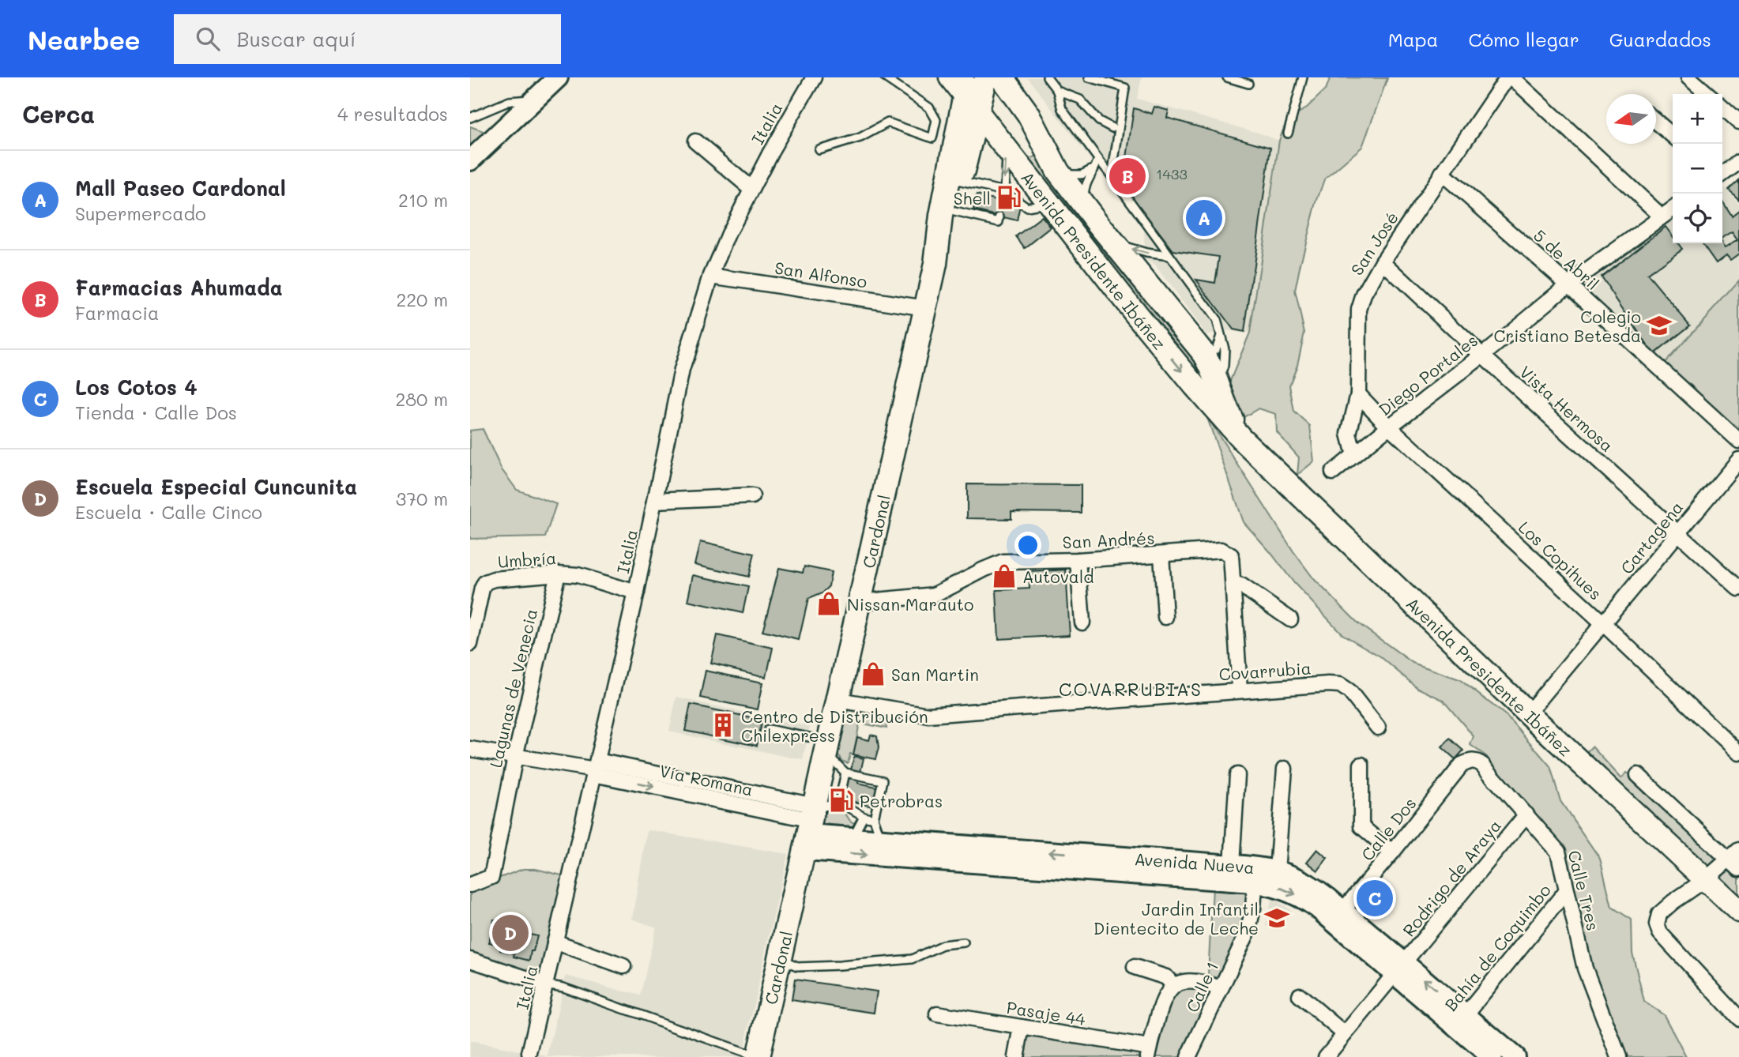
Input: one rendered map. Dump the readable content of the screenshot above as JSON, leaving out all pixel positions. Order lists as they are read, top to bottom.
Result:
{
  "streets": {
    "main road": ["Avenida Presidente Ibáñez", "Cardonal"],
    "street": [
      "Italia",
      "San José",
      "5 de Abril",
      "San Alfonso",
      "Diego Portales",
      "Vista Hermosa",
      "Cartagena",
      "San Andrés",
      "Umbría",
      "Los Copihues",
      "Covarrubia",
      "Lagunas de Venecia",
      "Vía Romana",
      "Calle Dos",
      "Avenida Nueva",
      "Rodrigo de Araya",
      "Calle Tres",
      "Bahía de Coquimbo",
      "Calle 1",
      "Pasaje 44"
    ]
  },
  "crossings": [
    ["Italia", "San Alfonso"],
    ["Italia", "Umbría"],
    ["Italia", "Vía Romana"],
    ["San José", "5 de Abril"],
    ["San José", "Diego Portales"],
    ["San José", "Vista Hermosa"],
    ["San José", "Los Copihues"],
    ["Avenida Presidente Ibáñez", "Cardonal"],
    ["Avenida Presidente Ibáñez", "Cartagena"],
    ["5 de Abril", "Diego Portales"],
    ["San Alfonso", "Cardonal"],
    ["Diego Portales", "Vista Hermosa"],
    ["Diego Portales", "Los Copihues"],
    ["Vista Hermosa", "Cartagena"],
    ["Cardonal", "San Andrés"],
    ["Cardonal", "Covarrubia"],
    ["Cardonal", "Vía Romana"],
    ["Cardonal", "Avenida Nueva"],
    ["Cartagena", "Los Copihues"],
    ["San Andrés", "Covarrubia"],
    ["Umbría", "Lagunas de Venecia"],
    ["Lagunas de Venecia", "Vía Romana"],
    ["Vía Romana", "Avenida Nueva"],
    ["Calle Dos", "Avenida Nueva"],
    ["Calle Dos", "Calle Tres"],
    ["Avenida Nueva", "Rodrigo de Araya"],
    ["Avenida Nueva", "Bahía de Coquimbo"],
    ["Avenida Nueva", "Calle 1"],
    ["Rodrigo de Araya", "Calle Tres"],
    ["Calle Tres", "Bahía de Coquimbo"]
  ],
  "districts": ["COVARRUBIAS"],
  "places": {
    "fuel station": ["Shell", "Petrobras"],
    "school or university": ["Colegio Cristiano Betesda", "Jardin Infantil Dientecito de Leche"],
    "shop": ["Autovald", "Nissan Marauto", "San Martin"],
    "building": ["Centro de Distribución Chilexpress"]
  },
  "house_numbers": ["1433"],
  "north": "left",
  "page": {
    "header": "Nearbee",
    "search": "Buscar aquí",
    "nav": ["Mapa", "Cómo llegar", "Guardados"],
    "heading": ["Cerca", "4 resultados"],
    "map_buttons": ["+", "−"],
    "list": [
      {
        "mark": "A",
        "name": "Mall Paseo Cardonal",
        "note": "Supermercado",
        "value": "210 m"
      },
      {
        "mark": "B",
        "name": "Farmacias Ahumada",
        "note": "Farmacia",
        "value": "220 m"
      },
      {
        "mark": "C",
        "name": "Los Cotos 4",
        "note": "Tienda · Calle Dos",
        "value": "280 m"
      },
      {
        "mark": "D",
        "name": "Escuela Especial Cuncunita",
        "note": "Escuela · Calle Cinco",
        "value": "370 m"
      }
    ],
    "pins": [
      "B",
      "A",
      "C",
      "D"
    ]
  }
}
